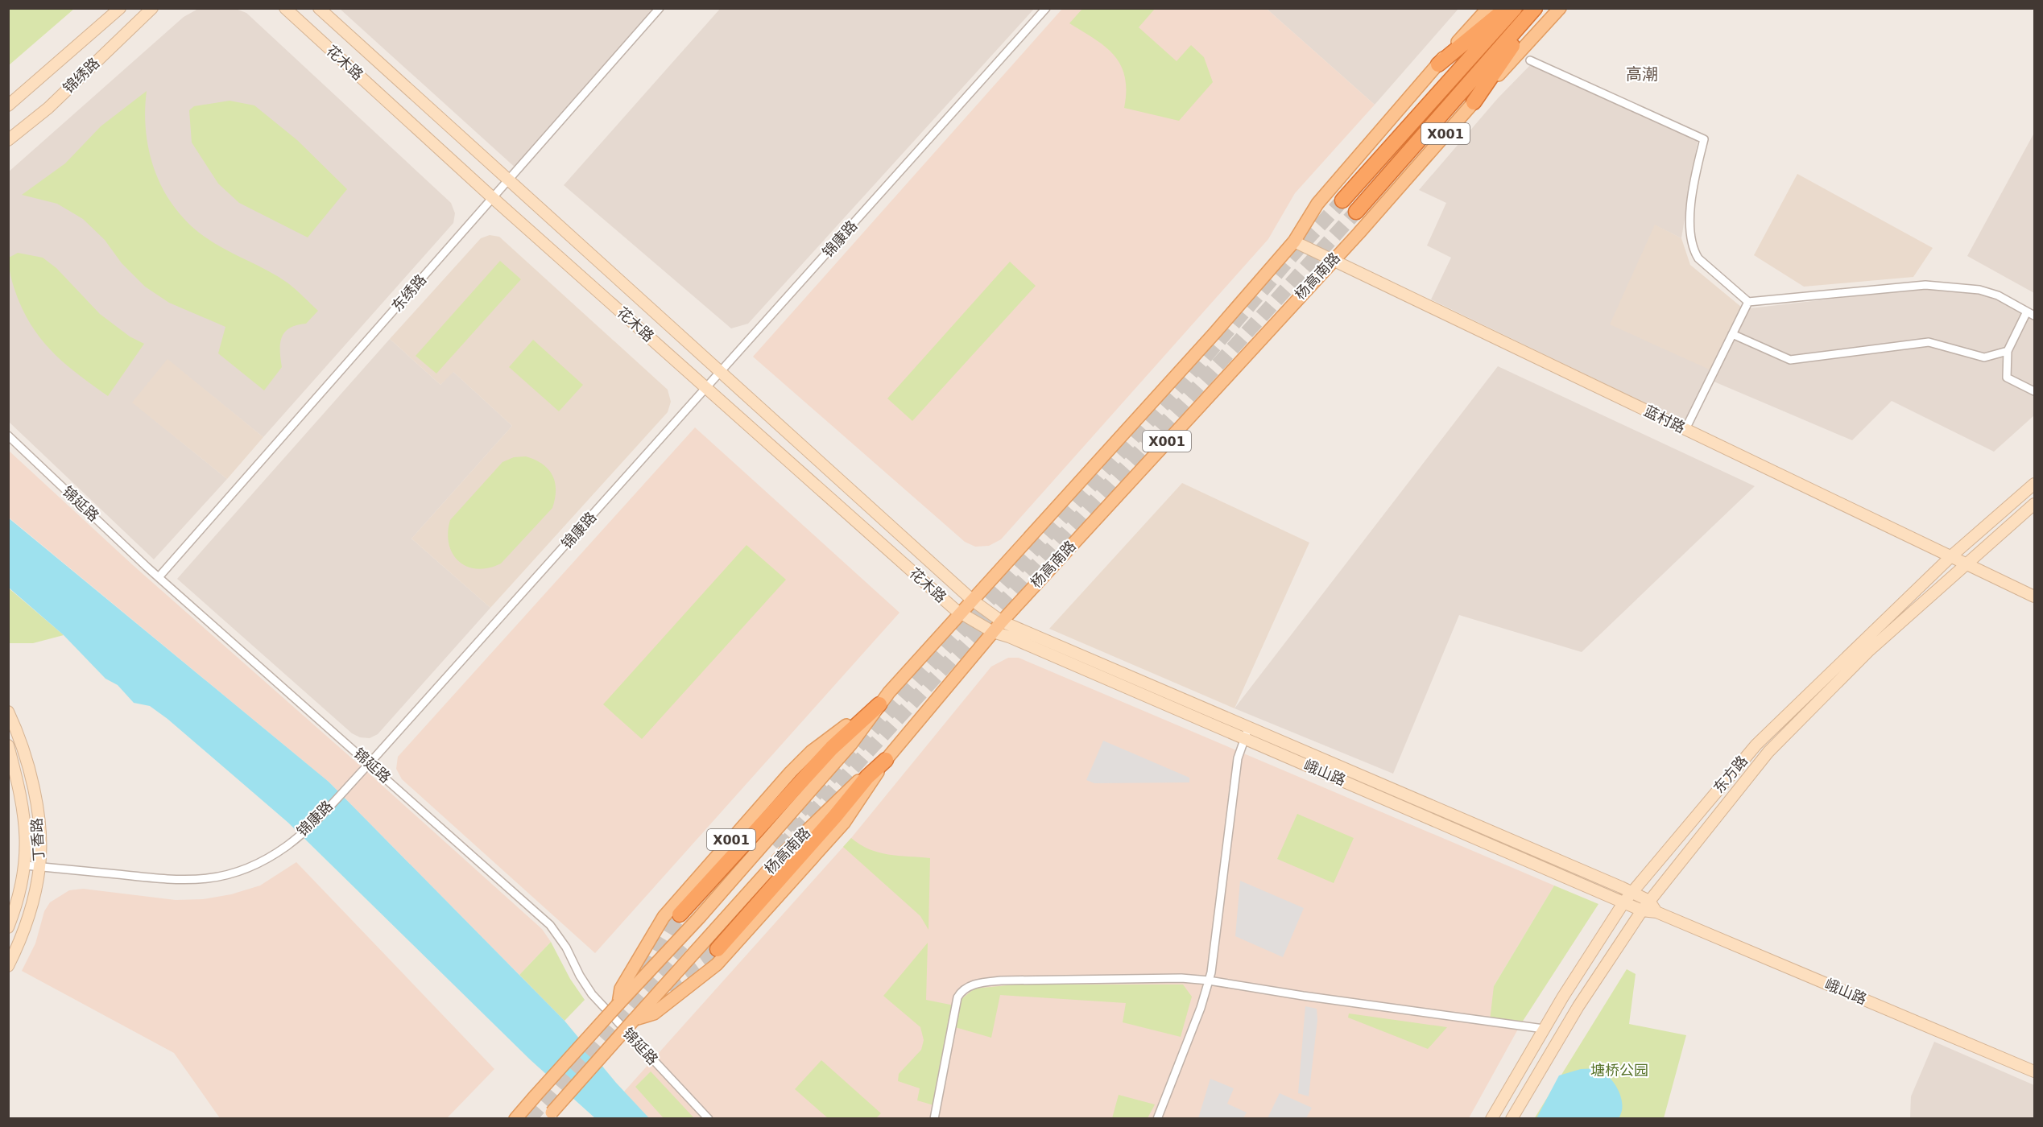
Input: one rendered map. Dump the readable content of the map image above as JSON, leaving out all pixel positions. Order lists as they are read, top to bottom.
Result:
{
  "streets": {
    "highway": ["X001"],
    "main road": [
      "花木路",
      "锦绣路",
      "杨高南路",
      "蓝村路",
      "峨山路",
      "东方路",
      "丁香路"
    ],
    "street": ["锦康路", "东绣路", "锦延路"]
  },
  "crossings": [
    ["花木路", "锦康路"],
    ["花木路", "杨高南路"],
    ["花木路", "东绣路"],
    ["花木路", "峨山路"],
    ["X001", "杨高南路"],
    ["锦康路", "锦延路"],
    ["锦康路", "丁香路"],
    ["杨高南路", "蓝村路"],
    ["杨高南路", "峨山路"],
    ["东绣路", "锦延路"],
    ["蓝村路", "东方路"],
    ["峨山路", "东方路"]
  ],
  "districts": ["高潮"],
  "parks": ["塘桥公园"]
}
